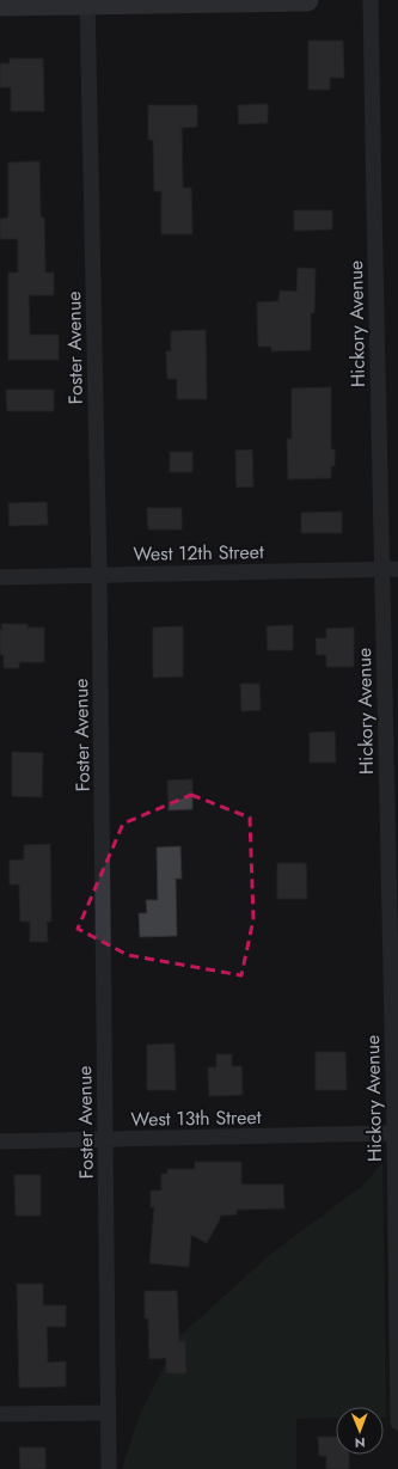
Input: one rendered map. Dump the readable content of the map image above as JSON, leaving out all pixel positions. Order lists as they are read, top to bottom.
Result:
{
  "streets": {
    "street": [
      "Hickory Avenue",
      "Foster Avenue",
      "West 12th Street",
      "West 13th Street"
    ]
  },
  "crossings": [
    ["Hickory Avenue", "West 12th Street"],
    ["Hickory Avenue", "West 13th Street"],
    ["Foster Avenue", "West 12th Street"],
    ["Foster Avenue", "West 13th Street"]
  ],
  "north": "bottom"
}
